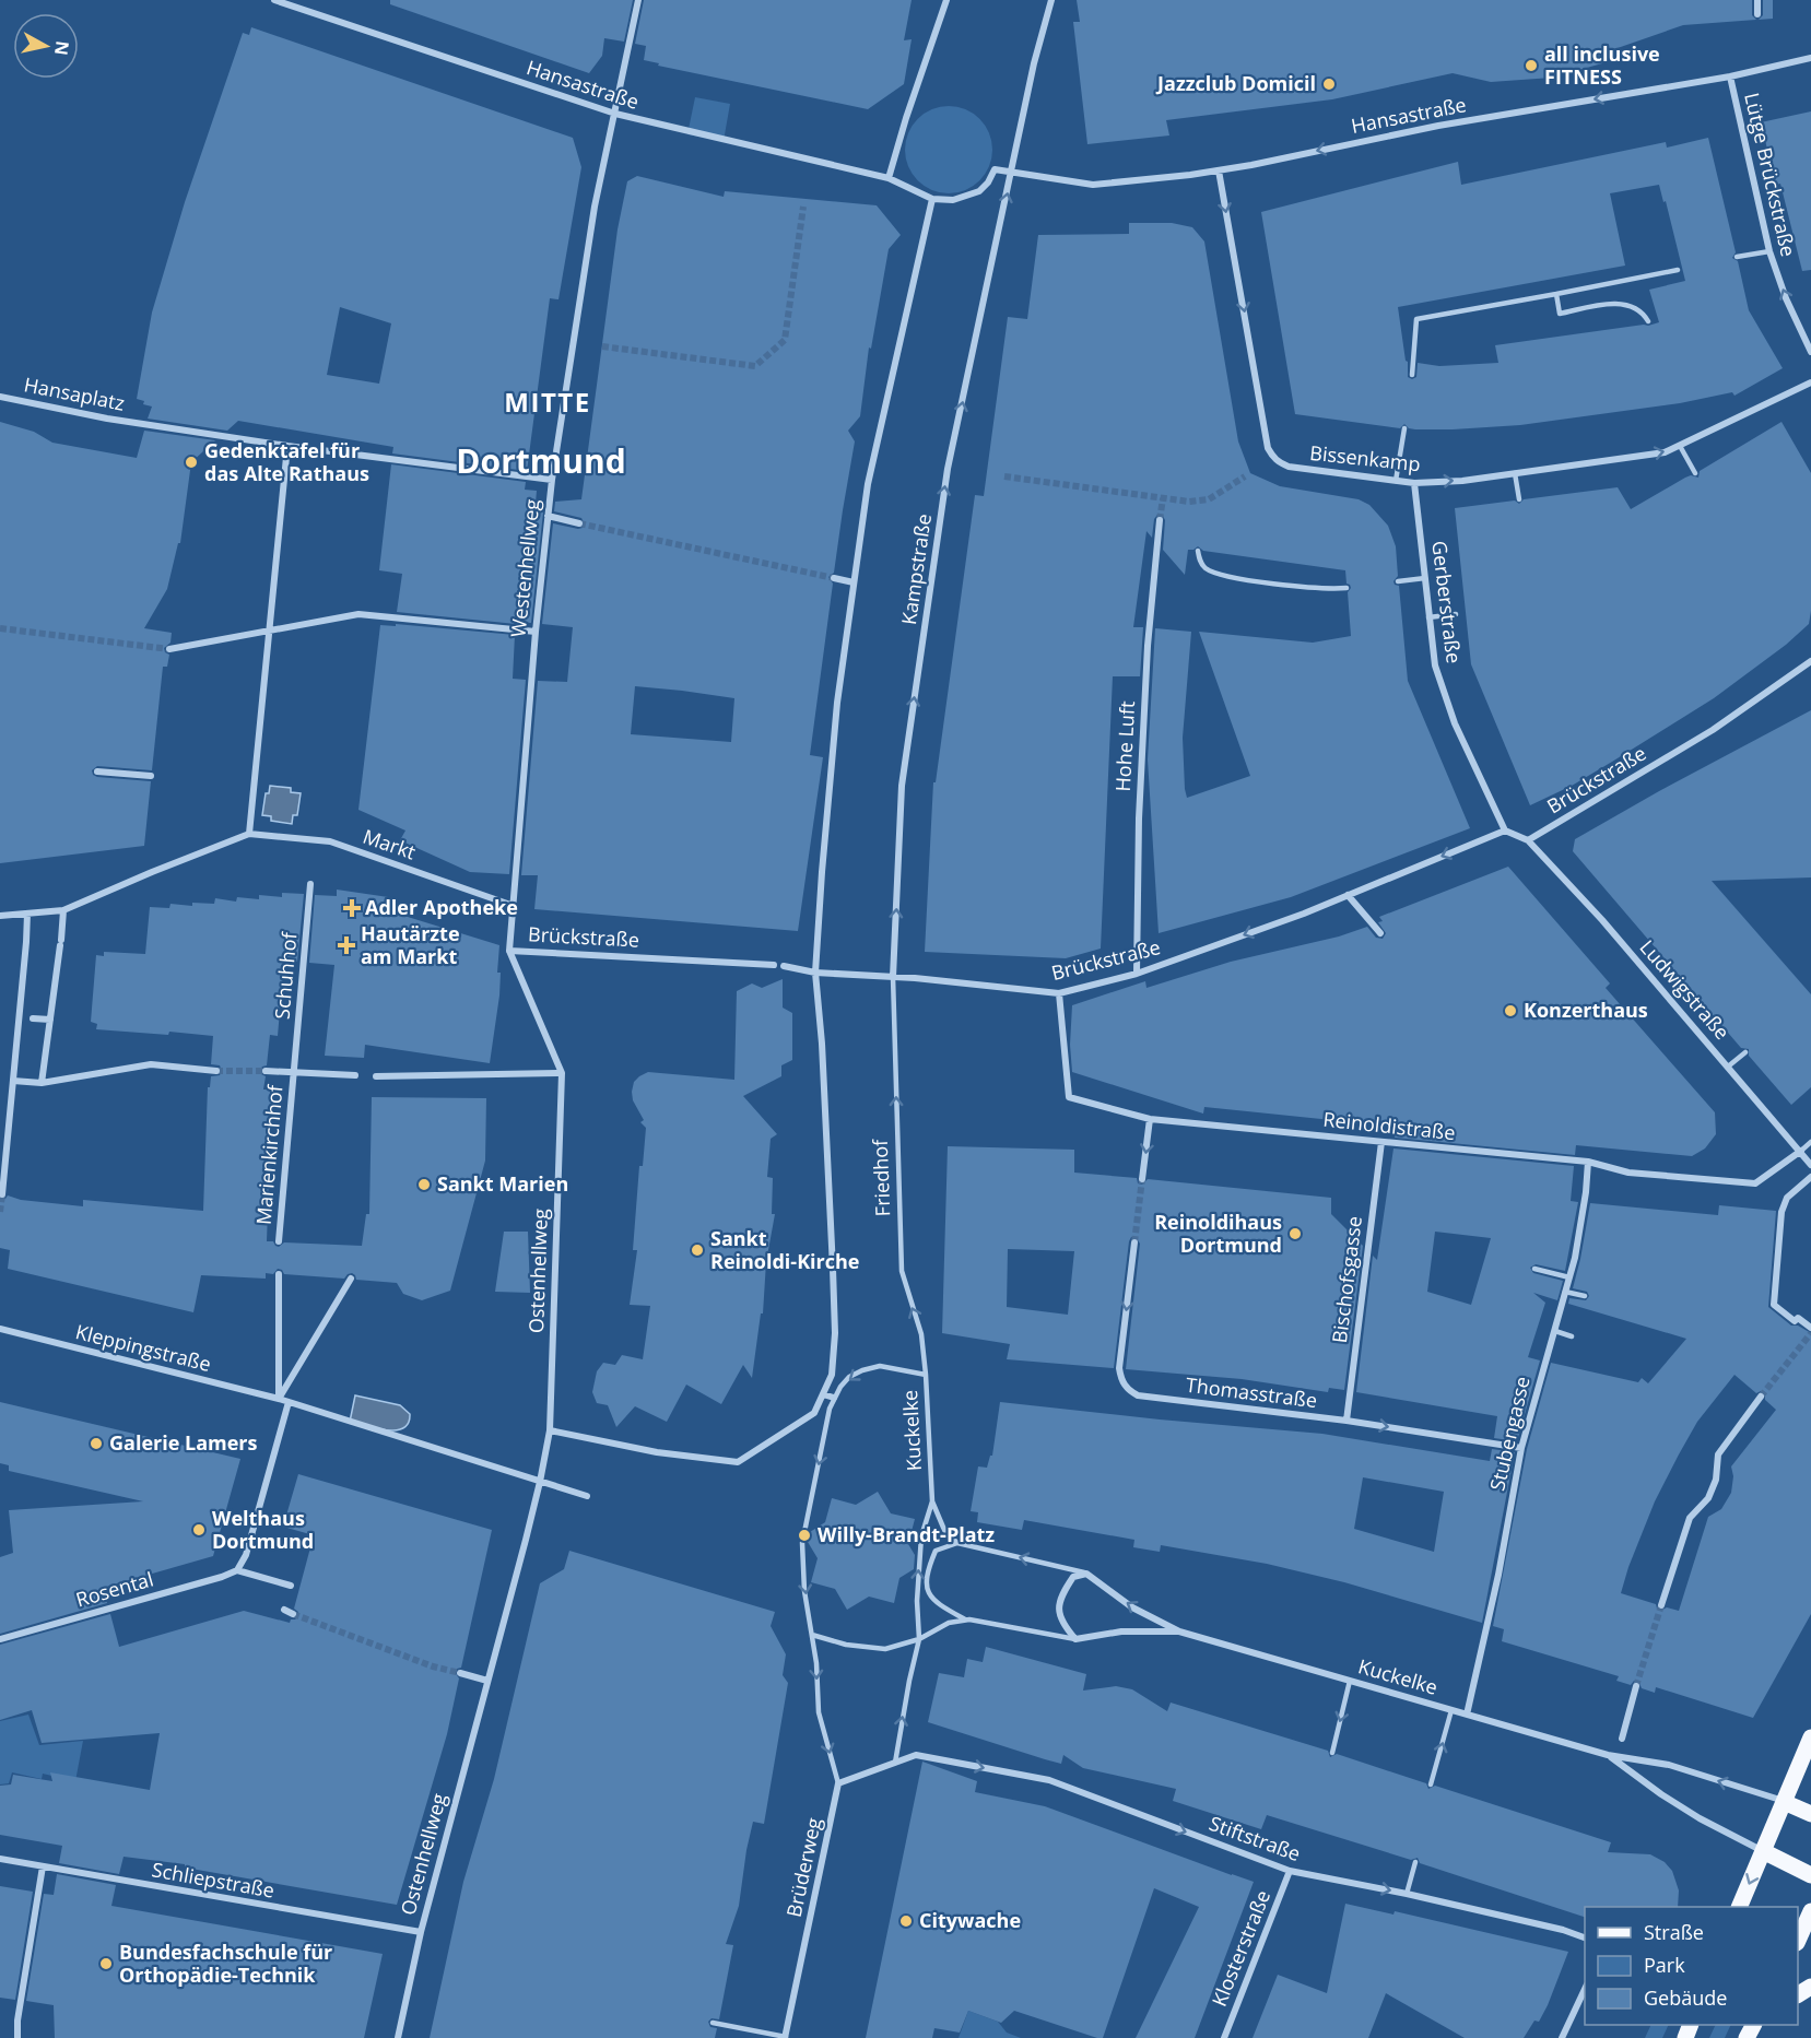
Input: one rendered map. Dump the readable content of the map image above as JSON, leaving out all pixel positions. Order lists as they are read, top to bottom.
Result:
{
  "streets": {
    "street": [
      "Hansastraße",
      "Lütge Brückstraße",
      "Hansaplatz",
      "Bissenkamp",
      "Westenhellweg",
      "Kampstraße",
      "Gerberstraße",
      "Hohe Luft",
      "Brückstraße",
      "Markt",
      "Schuhhof",
      "Ludwigstraße",
      "Reinoldistraße",
      "Marienkirchhof",
      "Ostenhellweg",
      "Bischofsgasse",
      "Kleppingstraße",
      "Thomasstraße",
      "Kuckelke",
      "Stubengasse",
      "Rosental",
      "Stiftstraße",
      "Brüderweg",
      "Schliepstraße",
      "Klosterstraße"
    ],
    "lane": ["Friedhof"]
  },
  "crossings": [
    ["Hansastraße", "Lütge Brückstraße"],
    ["Hansastraße", "Bissenkamp"],
    ["Hansastraße", "Westenhellweg"],
    ["Hansastraße", "Kampstraße"],
    ["Bissenkamp", "Gerberstraße"],
    ["Westenhellweg", "Brückstraße"],
    ["Westenhellweg", "Markt"],
    ["Westenhellweg", "Ostenhellweg"],
    ["Kampstraße", "Brückstraße"],
    ["Kampstraße", "Friedhof"],
    ["Gerberstraße", "Brückstraße"],
    ["Hohe Luft", "Brückstraße"],
    ["Brückstraße", "Ludwigstraße"],
    ["Brückstraße", "Reinoldistraße"],
    ["Brückstraße", "Friedhof"],
    ["Brückstraße", "Ostenhellweg"],
    ["Schuhhof", "Marienkirchhof"],
    ["Ludwigstraße", "Reinoldistraße"],
    ["Reinoldistraße", "Bischofsgasse"],
    ["Reinoldistraße", "Stubengasse"],
    ["Friedhof", "Kuckelke"],
    ["Ostenhellweg", "Kleppingstraße"],
    ["Ostenhellweg", "Schliepstraße"],
    ["Bischofsgasse", "Thomasstraße"],
    ["Thomasstraße", "Stubengasse"],
    ["Kuckelke", "Stubengasse"],
    ["Stiftstraße", "Klosterstraße"]
  ],
  "one_way": [
    "Hansastraße",
    "Lütge Brückstraße",
    "Kampstraße",
    "Friedhof",
    "Stiftstraße"
  ],
  "districts": ["MITTE", "Dortmund"],
  "places": {
    "other": [
      "all inclusive FITNESS",
      "Jazzclub Domicil",
      "Gedenktafel für das Alte Rathaus",
      "Konzerthaus",
      "Sankt Marien",
      "Reinoldihaus Dortmund",
      "Sankt Reinoldi-Kirche",
      "Galerie Lamers",
      "Welthaus Dortmund",
      "Willy-Brandt-Platz",
      "Citywache",
      "Bundesfachschule für Orthopädie-Technik"
    ],
    "health": ["Adler Apotheke", "Hautärzte am Markt"]
  },
  "legend": ["Straße", "Park", "Gebäude"],
  "north": "right"
}
